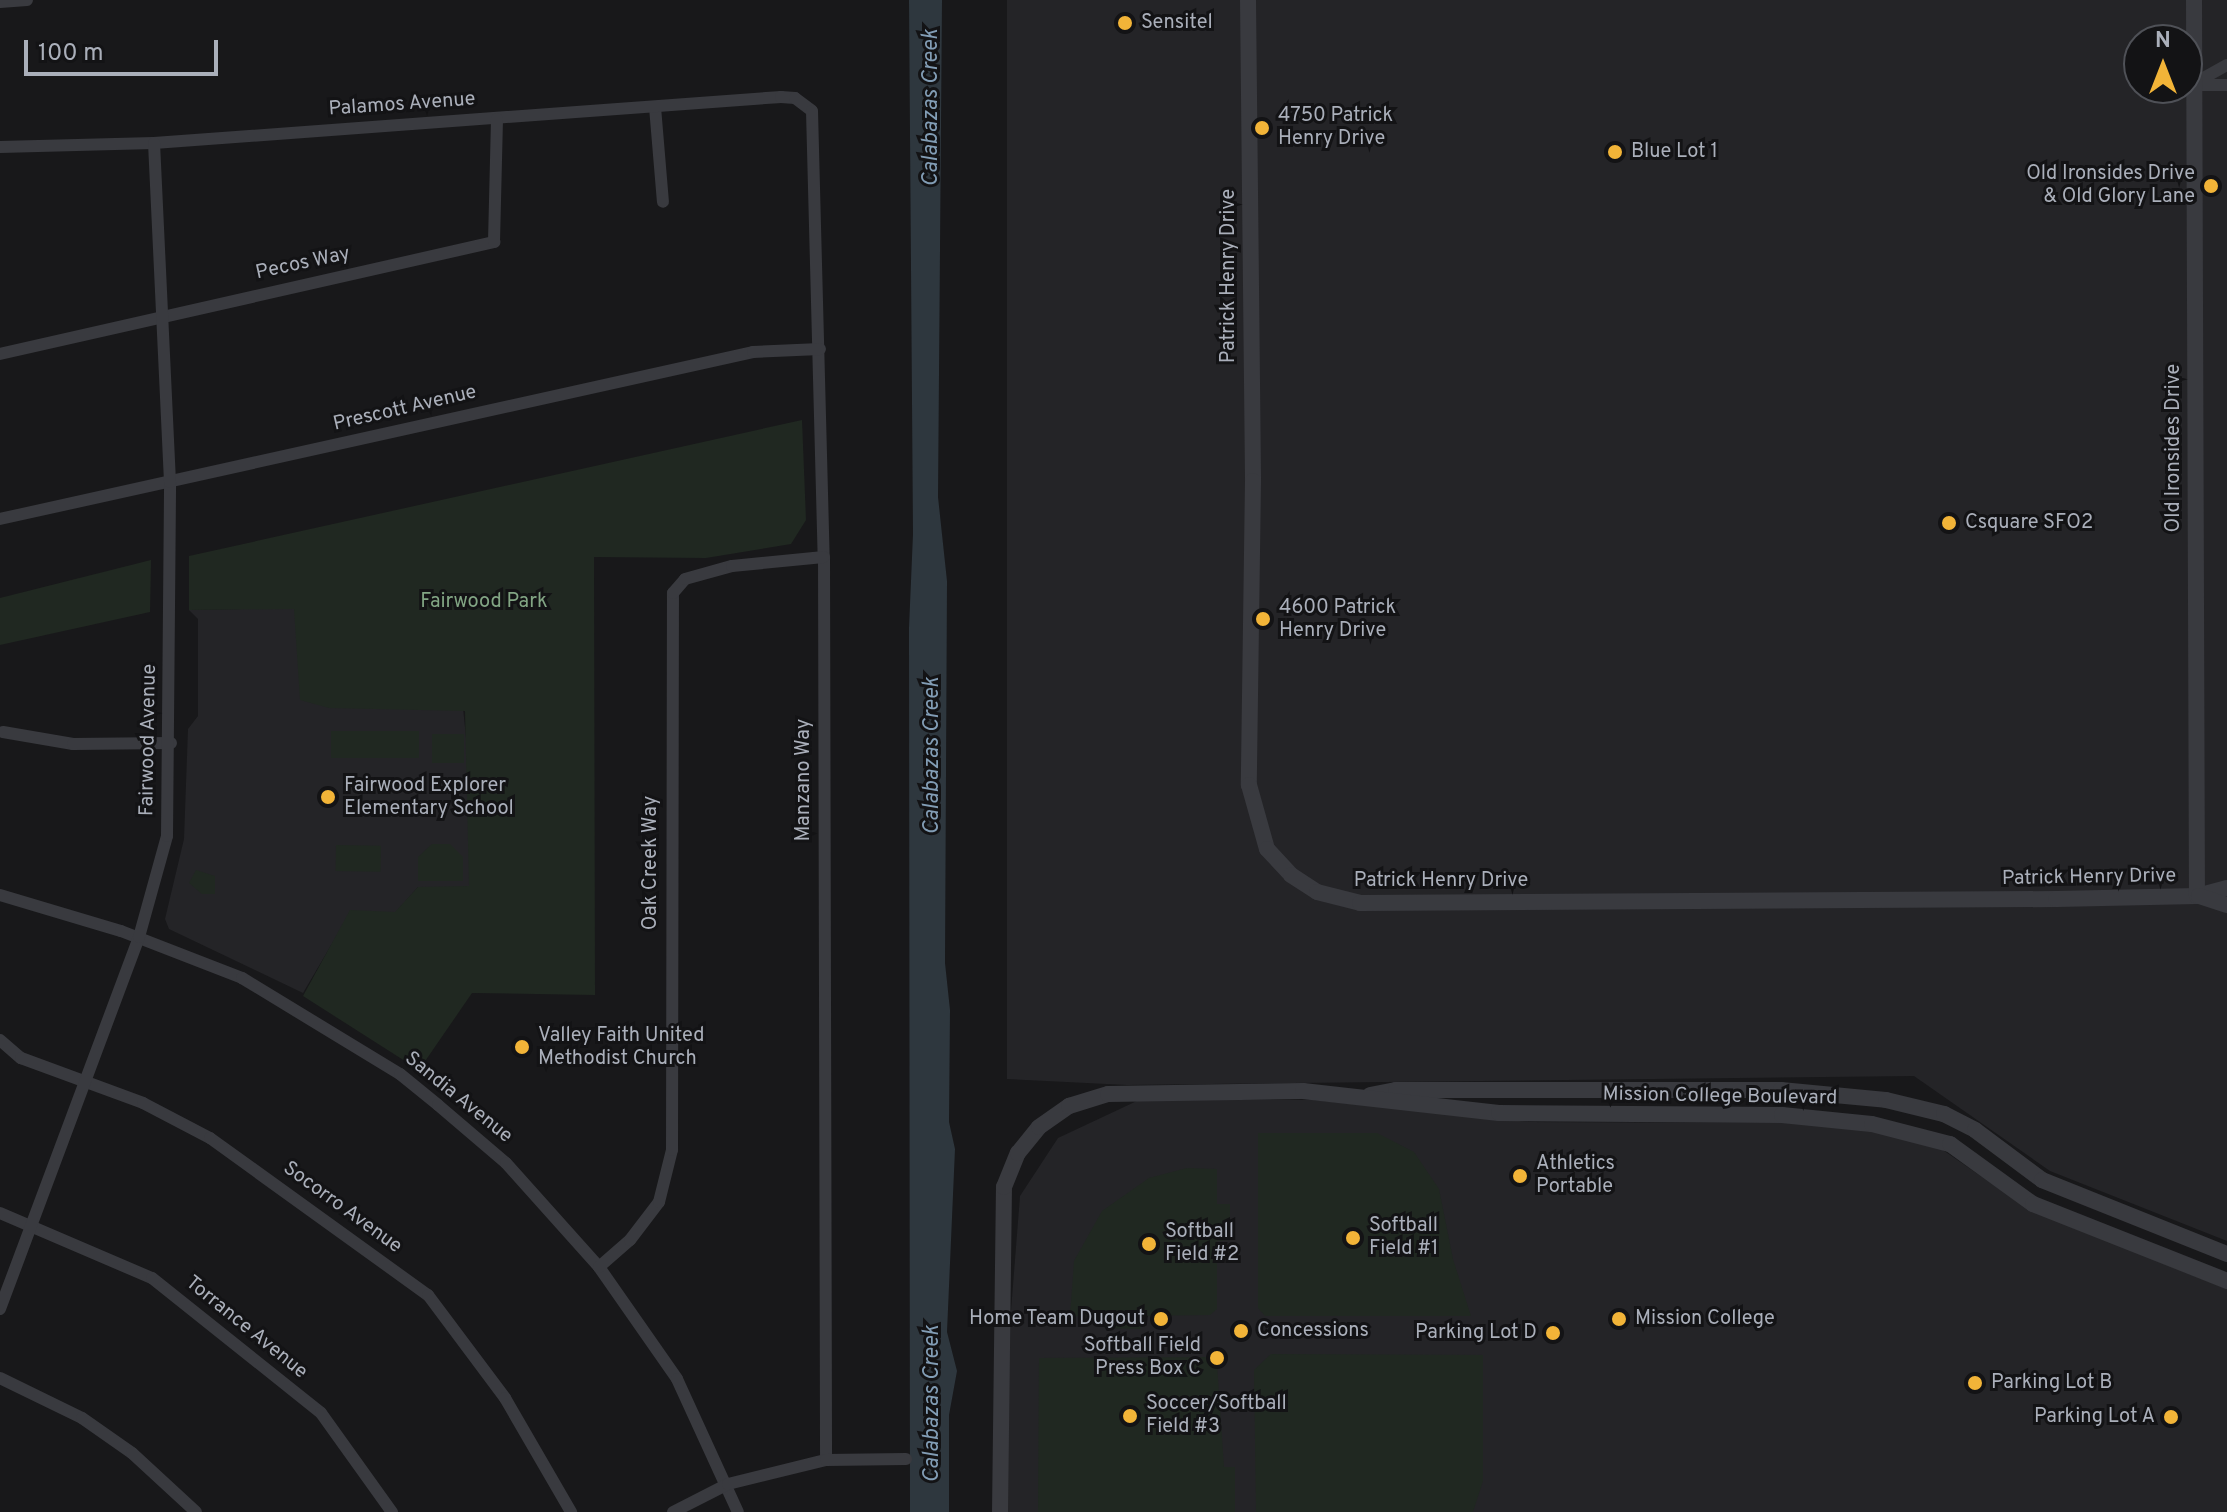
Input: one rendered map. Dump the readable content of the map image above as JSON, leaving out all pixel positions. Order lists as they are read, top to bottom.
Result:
{
  "streets": {
    "street": [
      "Palamos Avenue",
      "Pecos Way",
      "Patrick Henry Drive",
      "Prescott Avenue",
      "Old Ironsides Drive",
      "Fairwood Avenue",
      "Manzano Way",
      "Oak Creek Way",
      "Mission College Boulevard",
      "Sandia Avenue",
      "Socorro Avenue",
      "Torrance Avenue"
    ]
  },
  "crossings": [
    ["Palamos Avenue", "Pecos Way"],
    ["Palamos Avenue", "Fairwood Avenue"],
    ["Palamos Avenue", "Manzano Way"],
    ["Pecos Way", "Fairwood Avenue"],
    ["Patrick Henry Drive", "Old Ironsides Drive"],
    ["Prescott Avenue", "Fairwood Avenue"],
    ["Prescott Avenue", "Manzano Way"],
    ["Fairwood Avenue", "Sandia Avenue"],
    ["Fairwood Avenue", "Socorro Avenue"],
    ["Fairwood Avenue", "Torrance Avenue"],
    ["Manzano Way", "Oak Creek Way"],
    ["Oak Creek Way", "Sandia Avenue"]
  ],
  "water": ["Calabazas Creek"],
  "parks": ["Fairwood Park"],
  "places": [
    "Sensitel",
    "4750 Patrick Henry Drive",
    "Blue Lot 1",
    "Old Ironsides Drive & Old Glory Lane",
    "Csquare SFO2",
    "4600 Patrick Henry Drive",
    "Fairwood Explorer Elementary School",
    "Valley Faith United Methodist Church",
    "Athletics Portable",
    "Softball Field #1",
    "Softball Field #2",
    "Home Team Dugout",
    "Mission College",
    "Concessions",
    "Parking Lot D",
    "Softball Field Press Box C",
    "Parking Lot B",
    "Soccer/Softball Field #3",
    "Parking Lot A"
  ],
  "scale_bar": "100 m",
  "north": "top"
}
